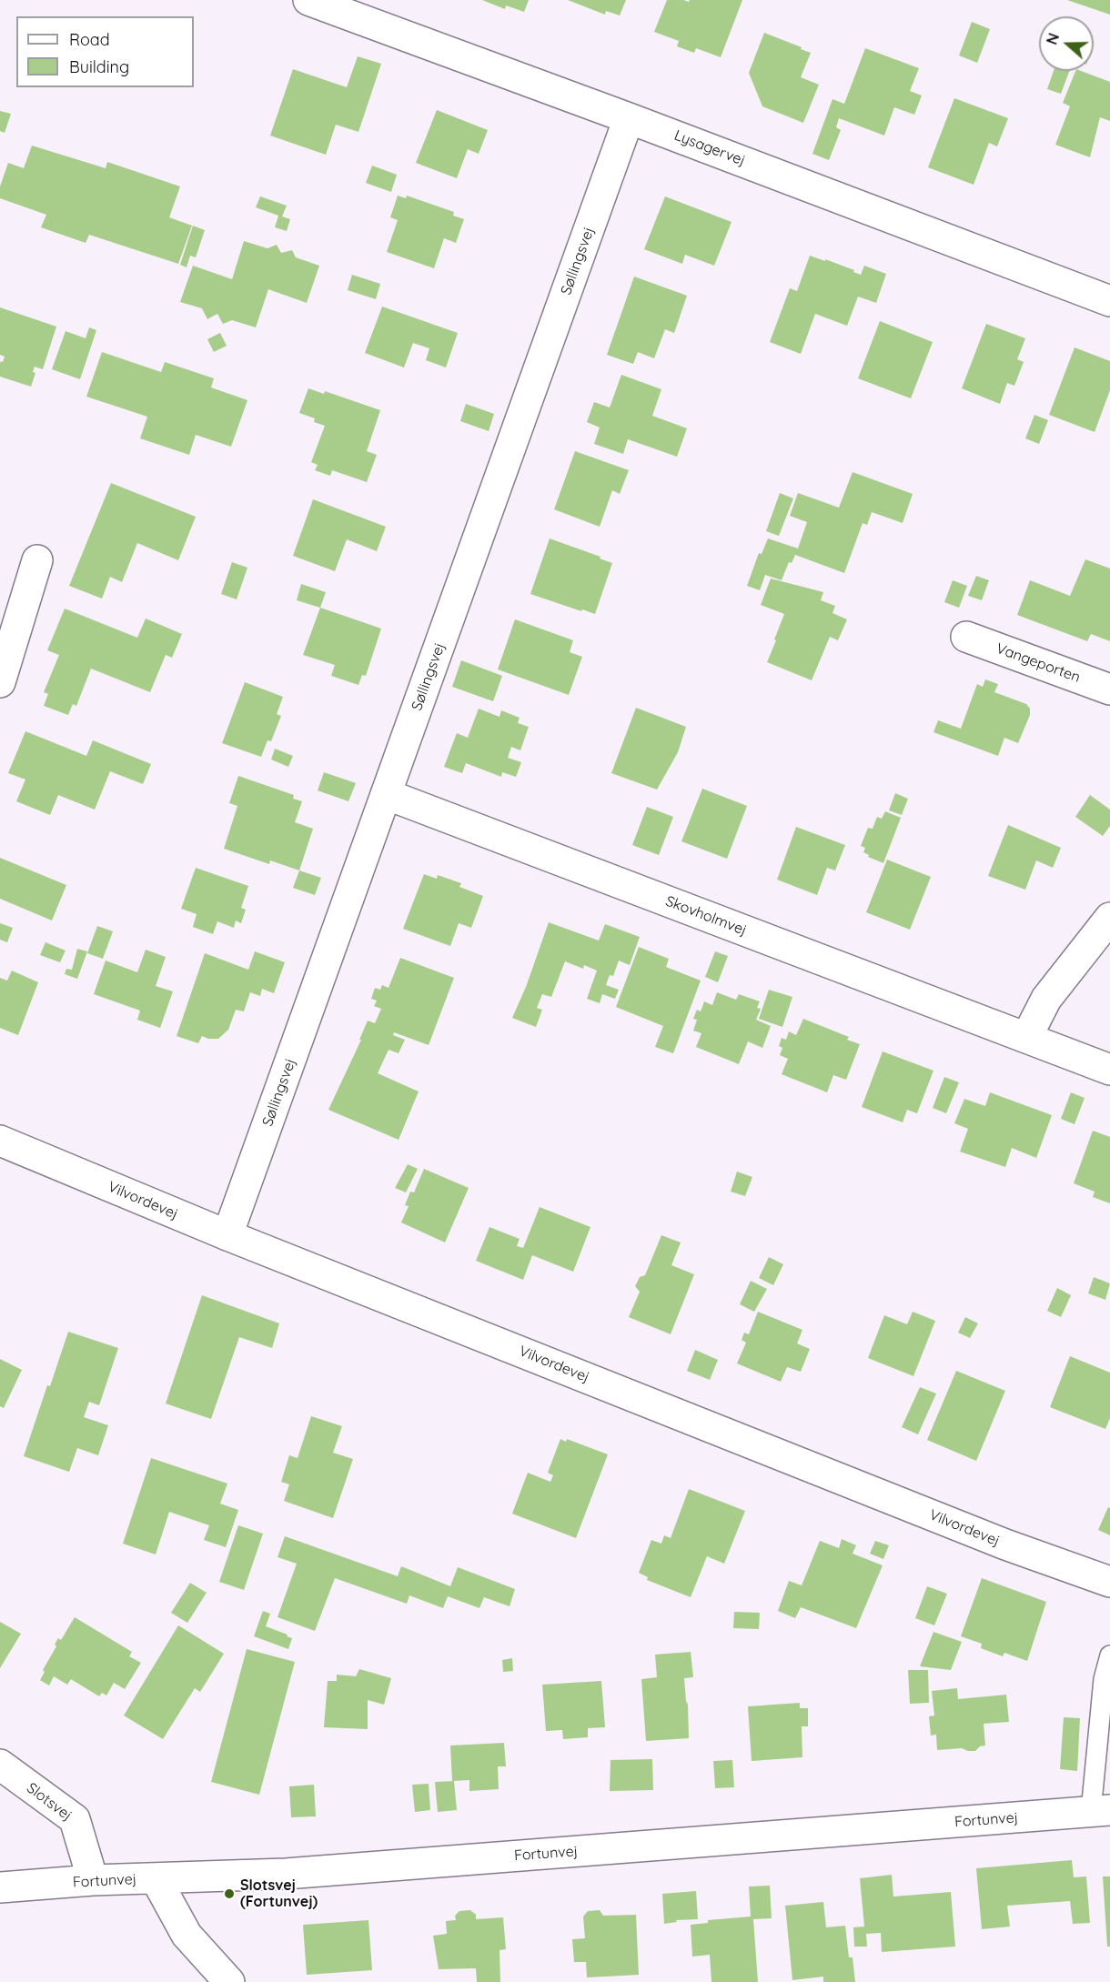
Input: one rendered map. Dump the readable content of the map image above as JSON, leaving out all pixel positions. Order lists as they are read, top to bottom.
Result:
{
  "streets": {
    "street": [
      "Lysagervej",
      "Søllingsvej",
      "Vangeporten",
      "Skovholmvej",
      "Vilvordevej",
      "Slotsvej",
      "Fortunvej"
    ]
  },
  "crossings": [
    ["Lysagervej", "Søllingsvej"],
    ["Søllingsvej", "Skovholmvej"],
    ["Søllingsvej", "Vilvordevej"],
    ["Slotsvej", "Fortunvej"]
  ],
  "places": ["Slotsvej (Fortunvej)"],
  "legend": ["Road", "Building"],
  "north": "left"
}
